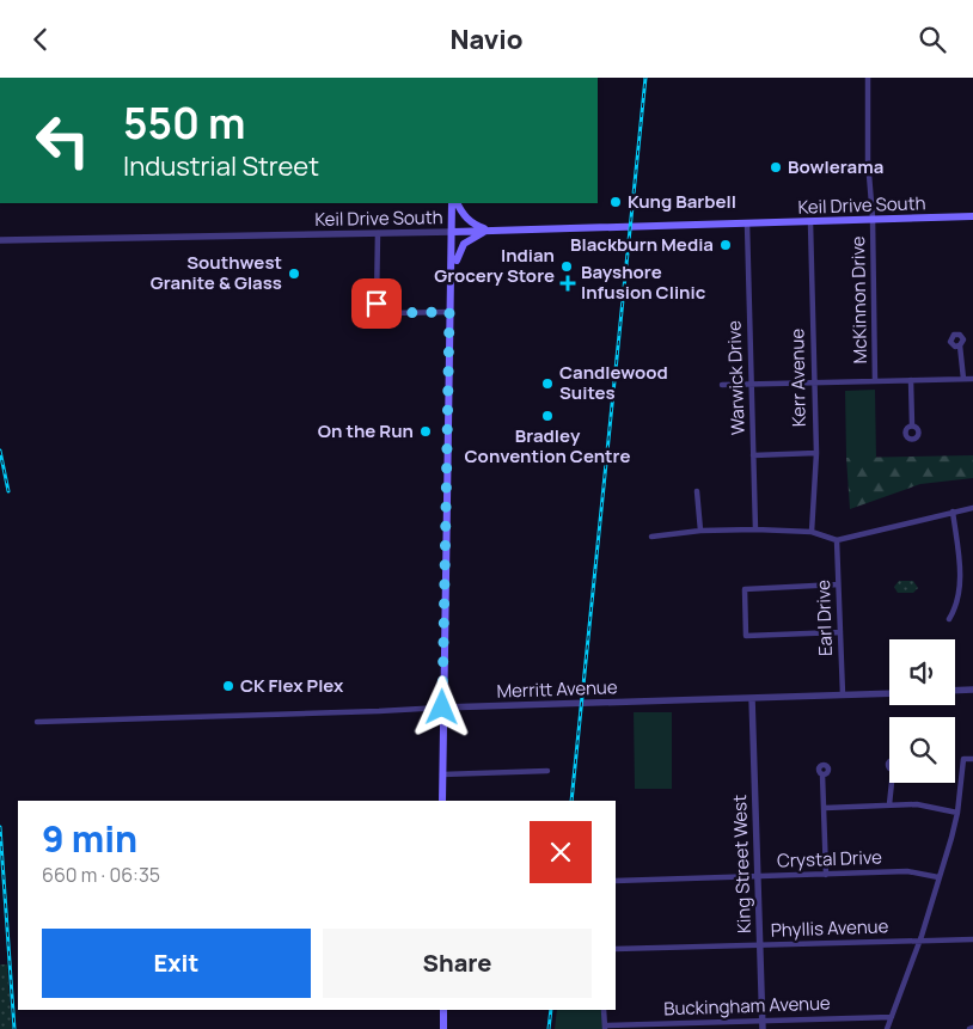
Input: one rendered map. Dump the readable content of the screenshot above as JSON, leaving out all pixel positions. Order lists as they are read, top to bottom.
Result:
{
  "streets": {
    "main road": ["Keil Drive South"],
    "street": [
      "McKinnon Drive",
      "Warwick Drive",
      "Kerr Avenue",
      "Earl Drive",
      "Merritt Avenue",
      "Crystal Drive",
      "King Street West",
      "Phyllis Avenue",
      "Buckingham Avenue"
    ]
  },
  "crossings": [
    ["Keil Drive South", "McKinnon Drive"],
    ["Keil Drive South", "Warwick Drive"],
    ["Keil Drive South", "Kerr Avenue"],
    ["Earl Drive", "Merritt Avenue"],
    ["Merritt Avenue", "King Street West"],
    ["Crystal Drive", "King Street West"],
    ["King Street West", "Phyllis Avenue"],
    ["King Street West", "Buckingham Avenue"]
  ],
  "places": {
    "other": [
      "Bowlerama",
      "Kung Barbell",
      "Blackburn Media",
      "Indian Grocery Store",
      "Southwest Granite & Glass",
      "Candlewood Suites",
      "Bradley Convention Centre",
      "On the Run",
      "CK Flex Plex"
    ],
    "health": ["Bayshore Infusion Clinic"]
  },
  "page": {
    "header": "Navio",
    "turn": ["550 m", "Industrial Street"],
    "heading": ["9 min", "660 m · 06:35"],
    "buttons": ["Exit", "Share"]
  }
}
